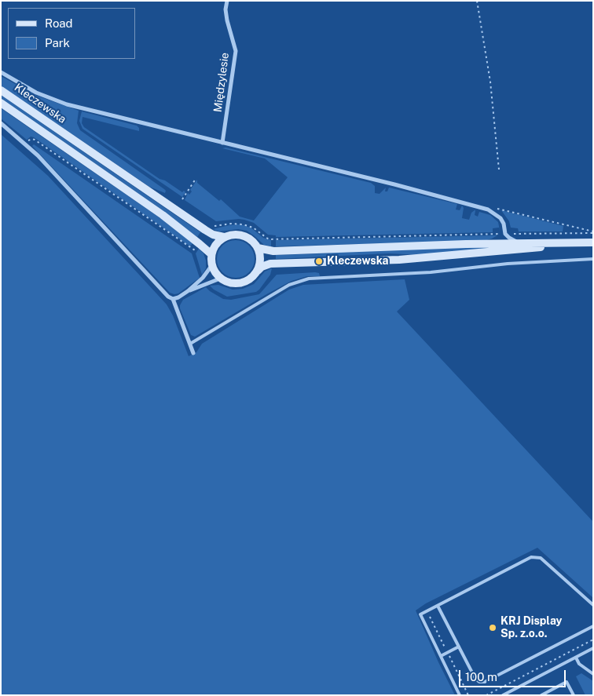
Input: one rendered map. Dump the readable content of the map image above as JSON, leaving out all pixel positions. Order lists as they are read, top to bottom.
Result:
{
  "streets": {
    "main road": ["Kleczewska"],
    "street": ["Międzylesie"]
  },
  "crossings": [
    ["Międzylesie", "Kleczewska"]
  ],
  "places": ["Kleczewska", "KRJ Display Sp. z.o.o."],
  "legend": ["Road", "Park"],
  "scale_bar": "100 m"
}
